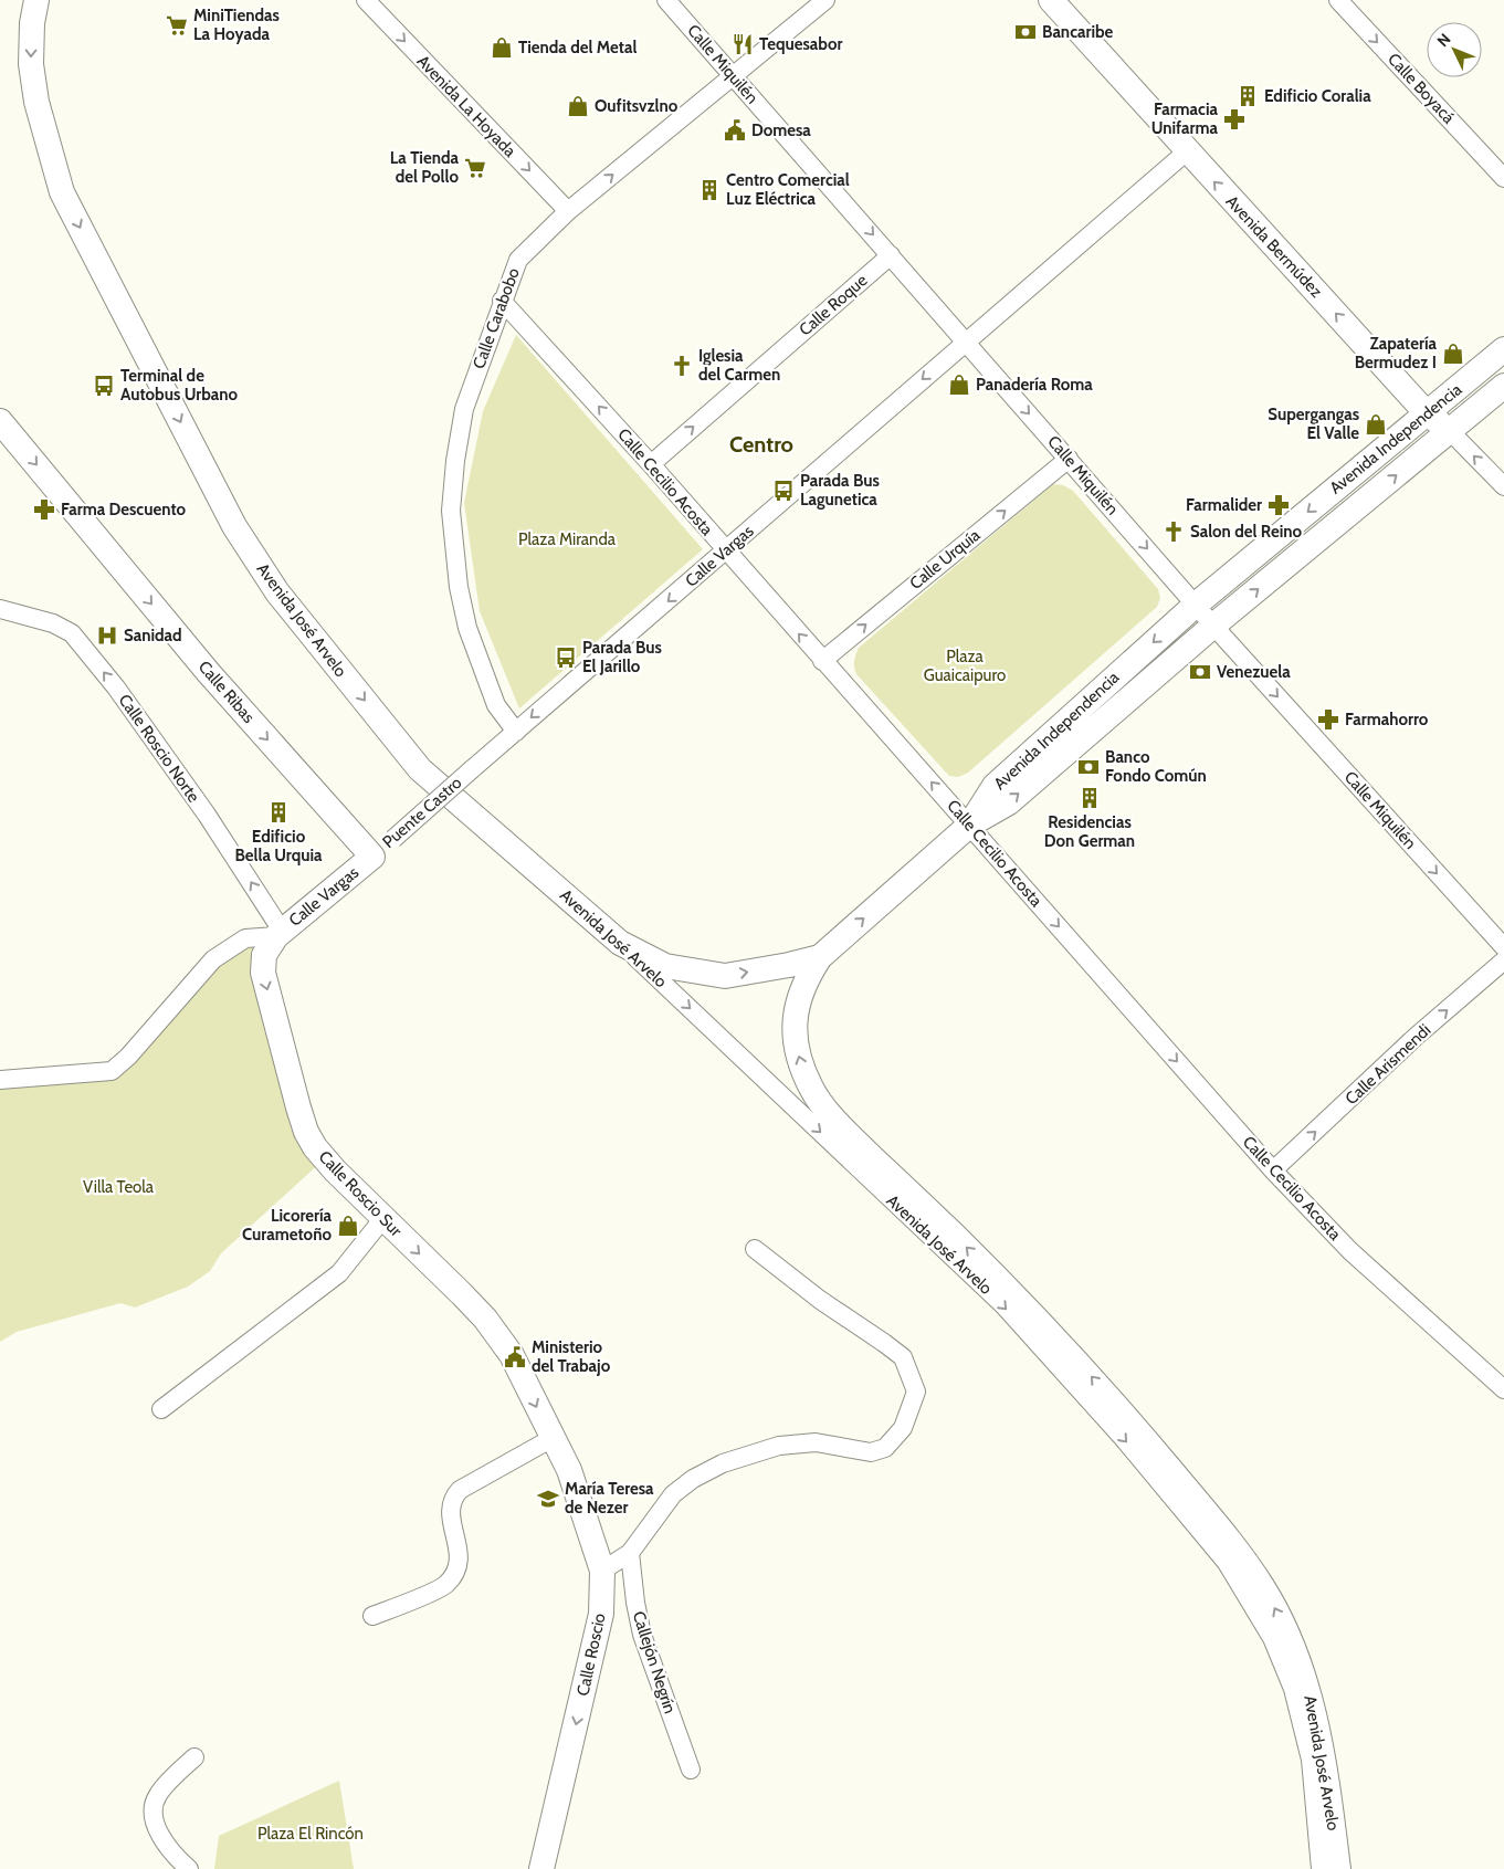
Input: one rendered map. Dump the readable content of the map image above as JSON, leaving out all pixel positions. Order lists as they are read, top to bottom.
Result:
{
  "streets": {
    "street": [
      "Calle Miquilén",
      "Calle Boyacá",
      "Avenida La Hoyada",
      "Avenida Bermúdez",
      "Calle Roque",
      "Calle Carabobo",
      "Avenida Independencia",
      "Calle Cecilio Acosta",
      "Calle Vargas",
      "Calle Urquía",
      "Avenida José Arvelo",
      "Calle Ribas",
      "Calle Roscio Norte",
      "Puente Castro",
      "Calle Arismendi",
      "Calle Roscio Sur",
      "Calle Roscio",
      "Callejón Negrín"
    ]
  },
  "crossings": [
    ["Calle Miquilén", "Calle Roque"],
    ["Calle Miquilén", "Calle Carabobo"],
    ["Calle Miquilén", "Avenida Independencia"],
    ["Calle Miquilén", "Calle Vargas"],
    ["Calle Miquilén", "Calle Urquía"],
    ["Avenida La Hoyada", "Calle Carabobo"],
    ["Avenida Bermúdez", "Avenida Independencia"],
    ["Avenida Bermúdez", "Calle Vargas"],
    ["Calle Roque", "Calle Cecilio Acosta"],
    ["Calle Carabobo", "Calle Cecilio Acosta"],
    ["Calle Carabobo", "Calle Vargas"],
    ["Avenida Independencia", "Calle Cecilio Acosta"],
    ["Calle Cecilio Acosta", "Calle Vargas"],
    ["Calle Cecilio Acosta", "Calle Urquía"],
    ["Calle Cecilio Acosta", "Calle Arismendi"],
    ["Calle Vargas", "Calle Ribas"],
    ["Calle Vargas", "Calle Roscio Norte"],
    ["Calle Vargas", "Puente Castro"],
    ["Calle Vargas", "Calle Roscio Sur"],
    ["Calle Ribas", "Puente Castro"],
    ["Calle Roscio Norte", "Calle Roscio Sur"],
    ["Calle Roscio Sur", "Calle Roscio"]
  ],
  "one_way": [
    "Calle Miquilén",
    "Calle Boyacá",
    "Avenida La Hoyada",
    "Avenida Bermúdez",
    "Calle Roque",
    "Calle Vargas",
    "Calle Urquía",
    "Calle Ribas",
    "Calle Roscio Norte",
    "Calle Arismendi",
    "Calle Roscio Sur",
    "Calle Roscio"
  ],
  "districts": ["Centro"],
  "parks": [
    "Plaza Miranda",
    "Plaza Guaicaipuro",
    "Villa Teola",
    "Plaza El Rincón"
  ],
  "places": {
    "supermarket": ["MiniTiendas La Hoyada", "La Tienda del Pollo"],
    "bank": ["Bancaribe", "Venezuela", "Banco Fondo Común"],
    "restaurant": ["Tequesabor"],
    "shop": [
      "Tienda del Metal",
      "Oufitsvzlno",
      "Zapatería Bermudez I",
      "Panadería Roma",
      "Supergangas El Valle",
      "Licorería Curametoño"
    ],
    "building": [
      "Edificio Coralia",
      "Centro Comercial Luz Eléctrica",
      "Residencias Don German",
      "Edificio Bella Urquia"
    ],
    "pharmacy": [
      "Farmacia Unifarma",
      "Farmalider",
      "Farma Descuento",
      "Farmahorro"
    ],
    "public building": ["Domesa", "Ministerio del Trabajo"],
    "church": ["Iglesia del Carmen", "Salon del Reino"],
    "bus stop": ["Terminal de Autobus Urbano", "Parada Bus Lagunetica", "Parada Bus El Jarillo"],
    "hospital": ["Sanidad"],
    "school or university": ["María Teresa de Nezer"]
  },
  "north": "top left"
}
